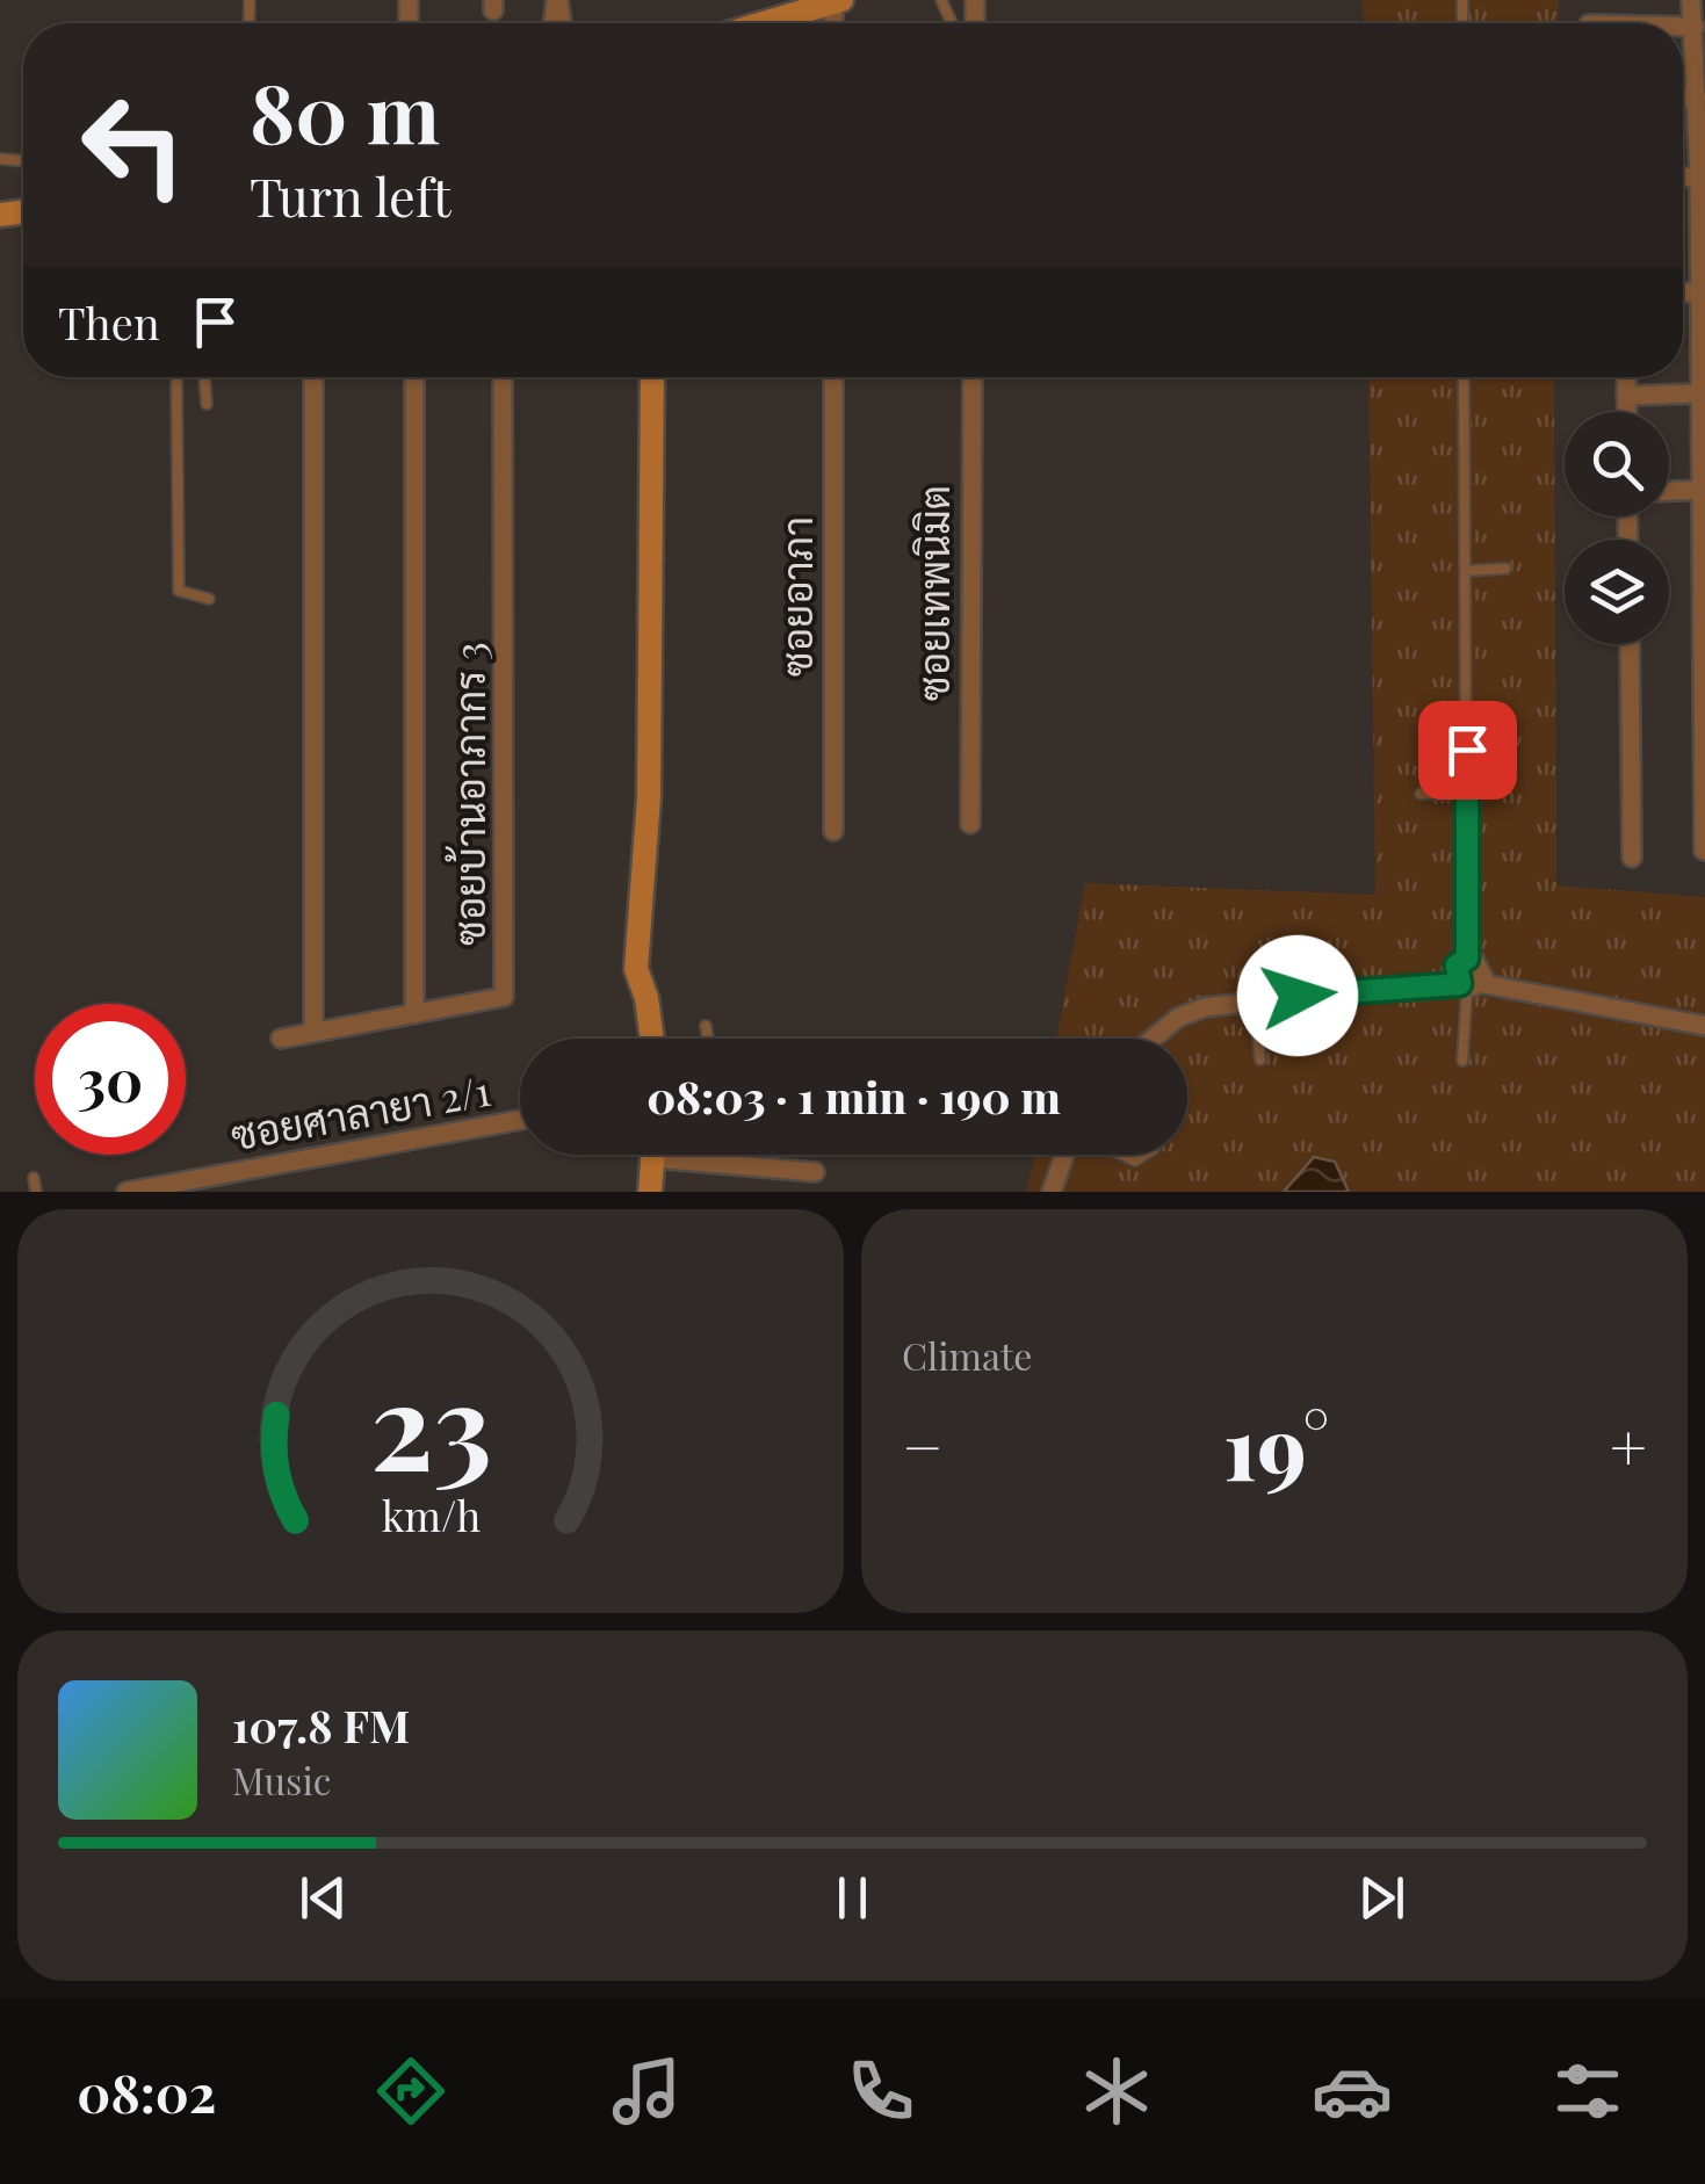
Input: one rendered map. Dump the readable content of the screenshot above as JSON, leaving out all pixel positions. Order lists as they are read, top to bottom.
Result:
{
  "streets": {
    "street": [
      "ซอยเทพนิมิต",
      "ซอยอาภา",
      "ซอยบ้านอาภากร 3",
      "ซอยศาลายา 2/1"
    ]
  },
  "page": {
    "turn": ["80 m", "Turn left"],
    "then": "Then",
    "limit": "30",
    "trip": "08:03 · 1 min · 190 m",
    "tile": "Climate",
    "heat": ["−", "19°", "+"],
    "song": ["107.8 FM", "Music"],
    "tabs": "08:02",
    "gauge": ["23", "km/h"]
  }
}
